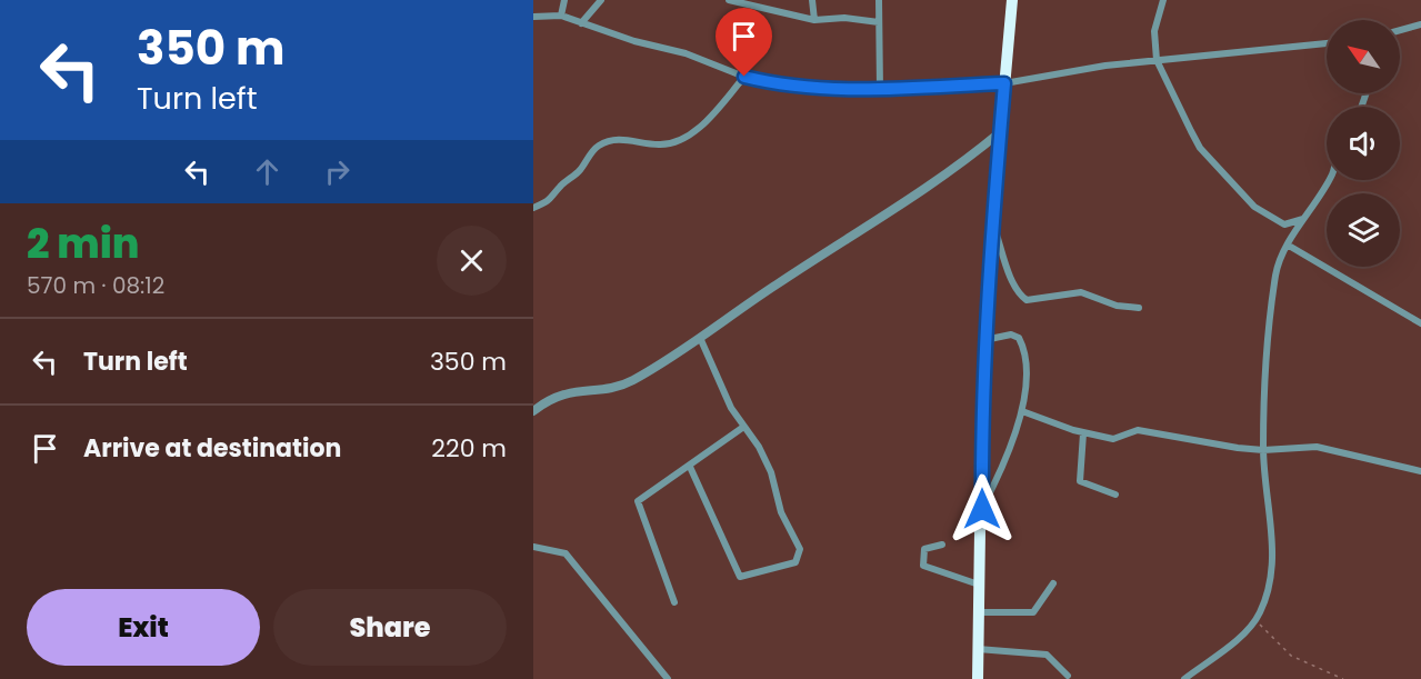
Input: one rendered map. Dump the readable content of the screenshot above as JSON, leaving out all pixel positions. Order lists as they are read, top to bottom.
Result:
{
  "north": "top left",
  "page": {
    "turn": ["350 m", "Turn left"],
    "heading": ["2 min", "570 m · 08:12"],
    "list": [
      {
        "name": "Turn left",
        "value": "350 m"
      },
      {
        "name": "Arrive at destination",
        "value": "220 m"
      }
    ],
    "buttons": ["Exit", "Share"]
  }
}
